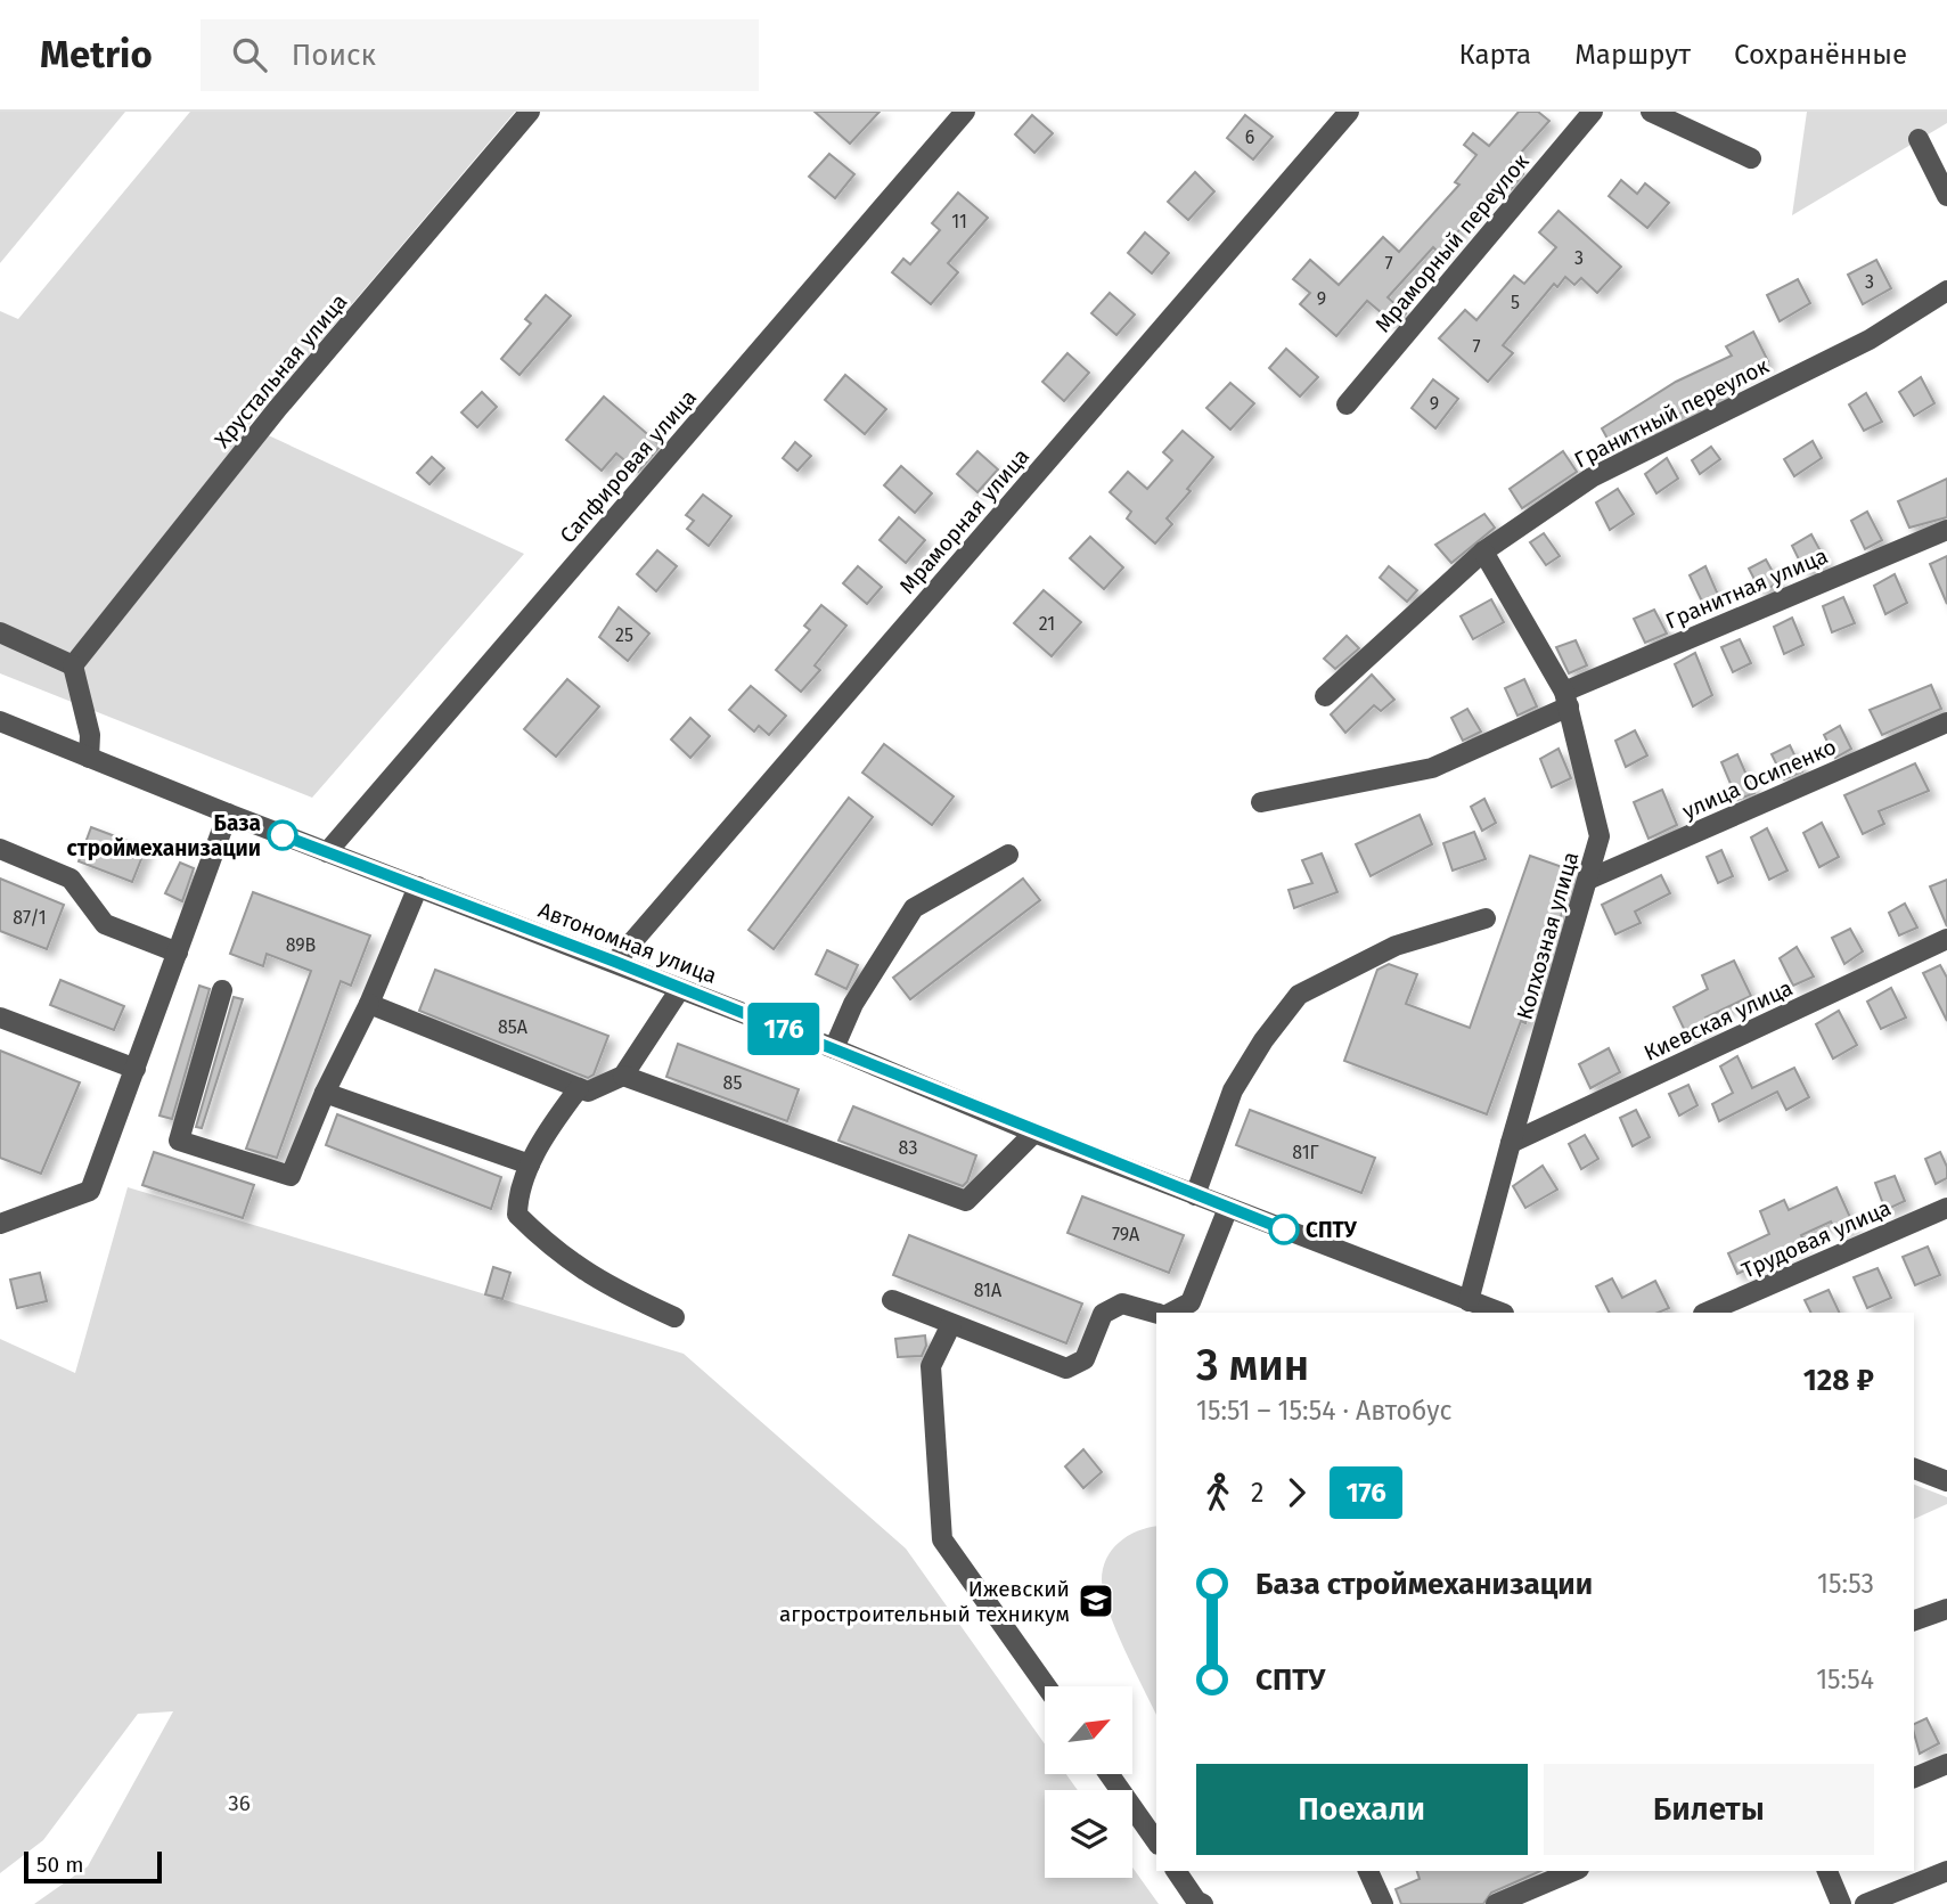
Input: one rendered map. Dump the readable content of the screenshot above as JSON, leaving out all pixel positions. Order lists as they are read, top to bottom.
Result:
{
  "streets": {
    "street": [
      "Мраморный переулок",
      "Хрустальная улица",
      "Гранитный переулок",
      "Сапфировая улица",
      "Мраморная улица",
      "Гранитная улица",
      "улица Осипенко",
      "Колхозная улица",
      "Автономная улица",
      "Киевская улица",
      "Трудовая улица"
    ]
  },
  "crossings": [
    ["Гранитный переулок", "Колхозная улица"],
    ["Сапфировая улица", "Автономная улица"],
    ["Мраморная улица", "Автономная улица"],
    ["Гранитная улица", "Колхозная улица"],
    ["улица Осипенко", "Колхозная улица"],
    ["Колхозная улица", "Автономная улица"],
    ["Колхозная улица", "Киевская улица"]
  ],
  "parks": ["36"],
  "places": {
    "other": ["База строймеханизации", "СПТУ"],
    "school or university": ["Ижевский агростроительный техникум"]
  },
  "lines": ["bus line 176"],
  "house_numbers": [
    "6",
    "11",
    "3",
    "7",
    "3",
    "9",
    "5",
    "7",
    "9",
    "21",
    "25",
    "87/1",
    "89В",
    "85А",
    "85",
    "83",
    "81Г",
    "79А",
    "81А"
  ],
  "scale_bar": "50 m",
  "north": "top right",
  "page": {
    "header": "Metrio",
    "search": "Поиск",
    "nav": ["Карта", "Маршрут", "Сохранённые"],
    "on_map": "176",
    "heading": ["3 мин", "15:51 – 15:54 · Автобус", "128 ₽"],
    "legs": ["2", "176"],
    "list": [
      {
        "name": "База строймеханизации",
        "value": "15:53"
      },
      {
        "name": "СПТУ",
        "value": "15:54"
      }
    ],
    "buttons": ["Поехали", "Билеты"],
    "scale": "50 m"
  }
}
